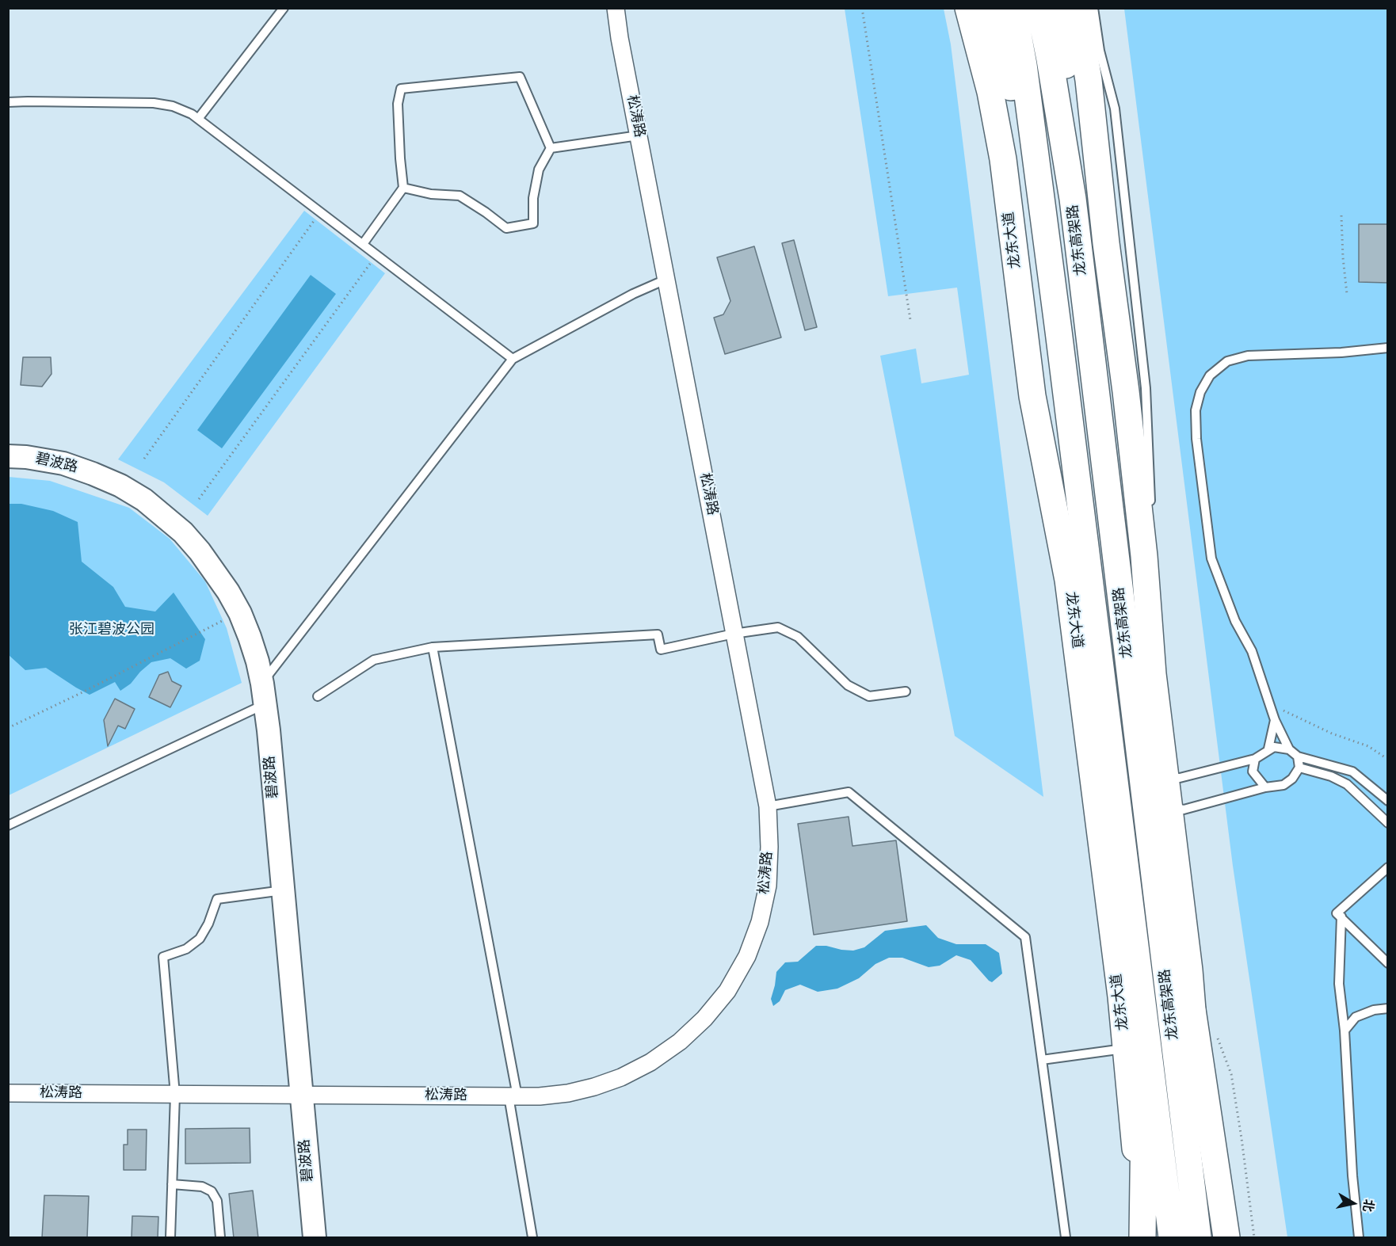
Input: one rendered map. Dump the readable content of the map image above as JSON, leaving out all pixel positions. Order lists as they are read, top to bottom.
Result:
{
  "streets": {
    "main road": ["龙东大道", "龙东高架路"],
    "street": ["松涛路", "碧波路"]
  },
  "crossings": [
    ["松涛路", "碧波路"]
  ],
  "parks": ["张江碧波公园"],
  "north": "right"
}
